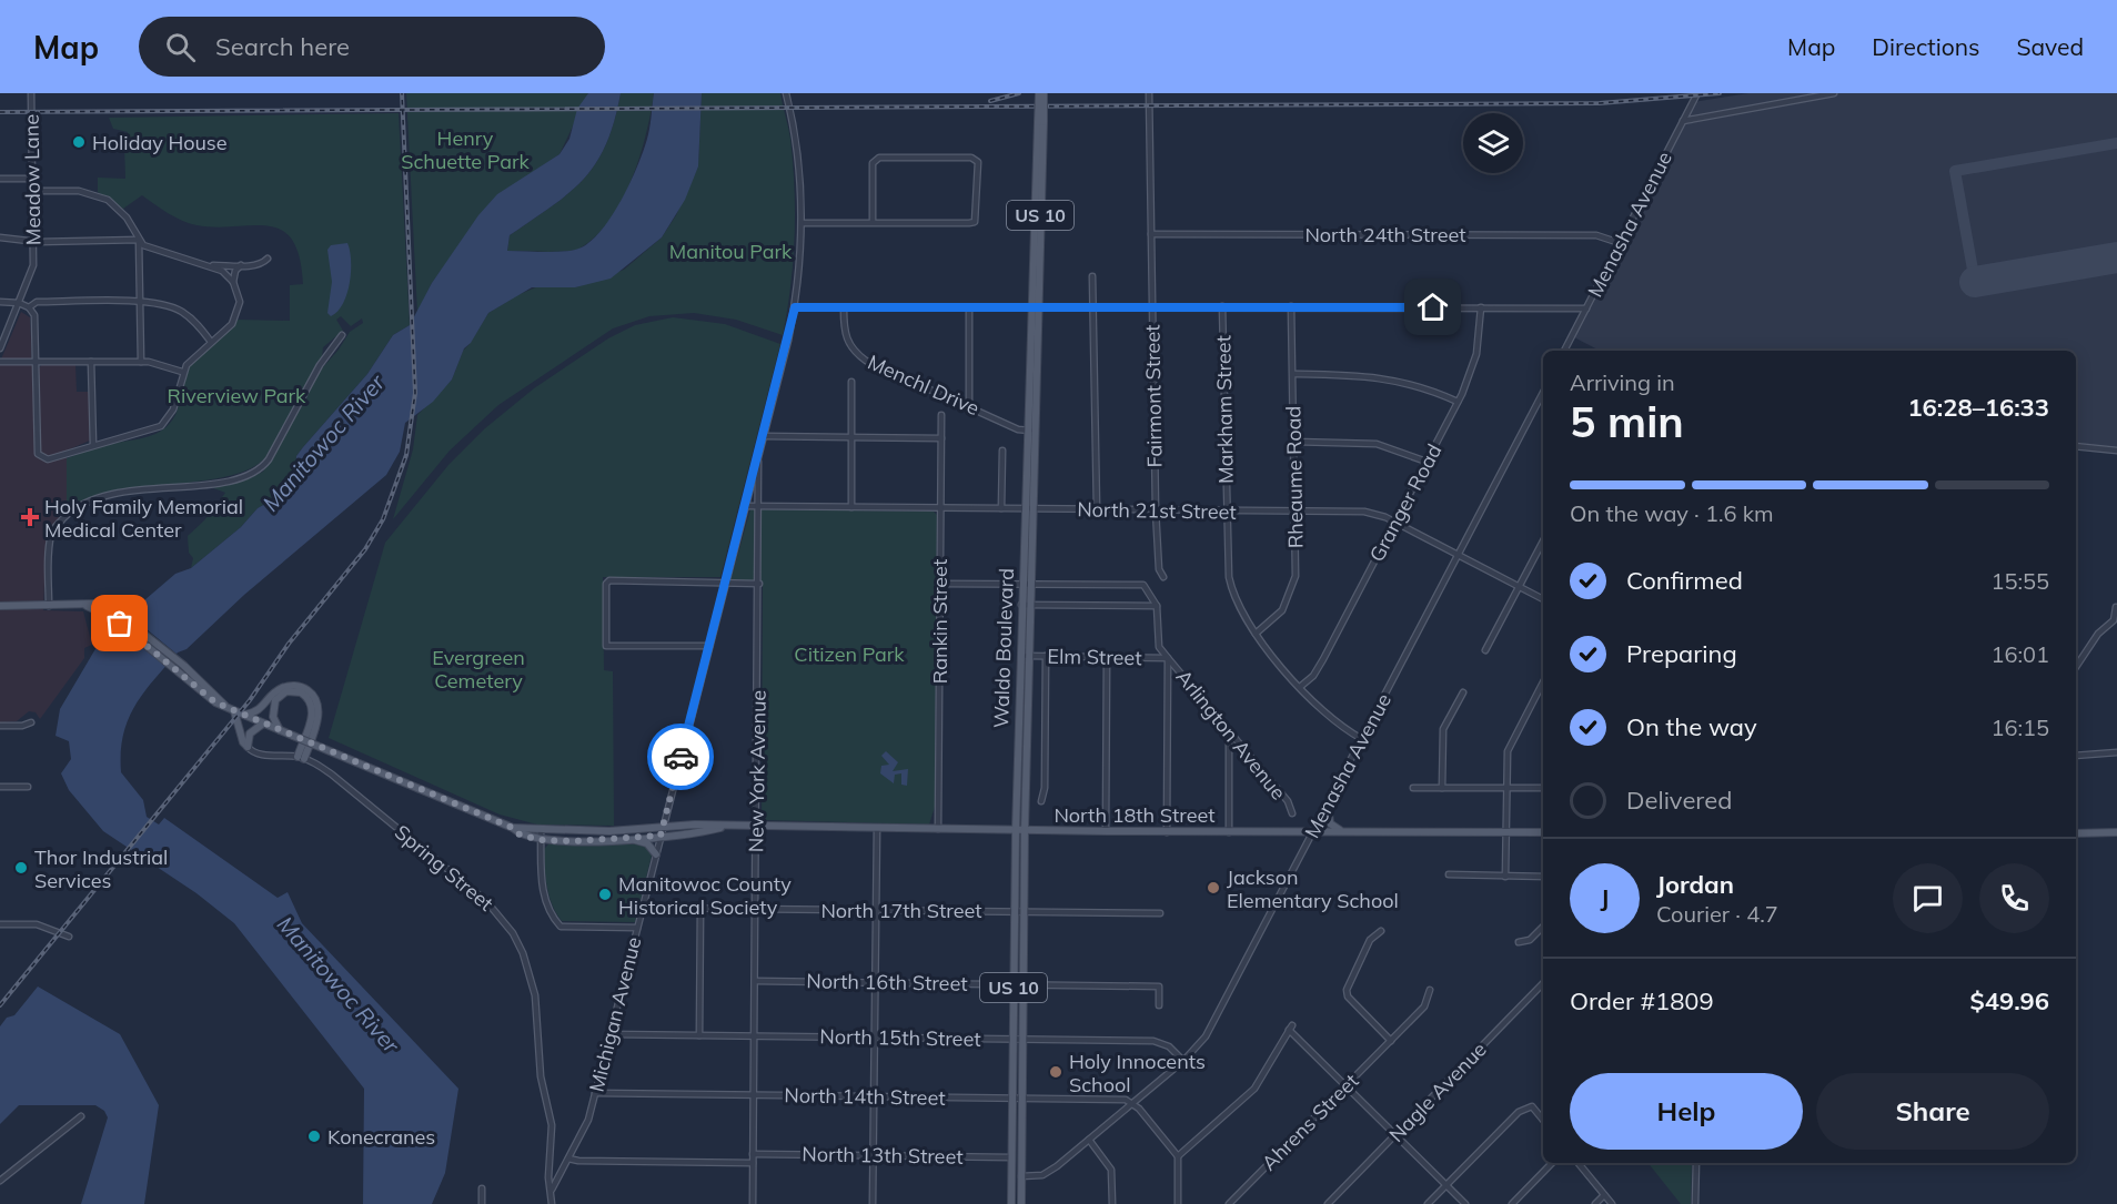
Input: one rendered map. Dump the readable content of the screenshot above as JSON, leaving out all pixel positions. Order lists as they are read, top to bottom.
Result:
{
  "streets": {
    "main road": ["US 10", "Waldo Boulevard", "North 18th Street"],
    "street": [
      "Meadow Lane",
      "Menasha Avenue",
      "North 24th Street",
      "Menchl Drive",
      "Fairmont Street",
      "Markham Street",
      "Rheaume Road",
      "Granger Road",
      "North 21st Street",
      "Rankin Street",
      "Elm Street",
      "Arlington Avenue",
      "New York Avenue",
      "Spring Street",
      "North 17th Street",
      "North 16th Street",
      "Michigan Avenue",
      "North 15th Street",
      "Nagle Avenue",
      "North 14th Street",
      "Ahrens Street",
      "North 13th Street"
    ]
  },
  "crossings": [
    ["Menasha Avenue", "North 24th Street"],
    ["Menasha Avenue", "Markham Street"],
    ["Menasha Avenue", "North 21st Street"],
    ["Menasha Avenue", "Waldo Boulevard"],
    ["Menasha Avenue", "North 18th Street"],
    ["Menasha Avenue", "North 15th Street"],
    ["Menasha Avenue", "North 14th Street"],
    ["North 24th Street", "Fairmont Street"],
    ["Menchl Drive", "Waldo Boulevard"],
    ["Fairmont Street", "North 21st Street"],
    ["Markham Street", "Rheaume Road"],
    ["Markham Street", "Granger Road"],
    ["Markham Street", "North 21st Street"],
    ["Rheaume Road", "North 21st Street"],
    ["Granger Road", "North 21st Street"],
    ["North 21st Street", "Rankin Street"],
    ["North 21st Street", "Waldo Boulevard"],
    ["North 21st Street", "New York Avenue"],
    ["North 21st Street", "Michigan Avenue"],
    ["Rankin Street", "North 18th Street"],
    ["Waldo Boulevard", "Elm Street"],
    ["Waldo Boulevard", "North 18th Street"],
    ["Waldo Boulevard", "North 17th Street"],
    ["Waldo Boulevard", "North 16th Street"],
    ["Waldo Boulevard", "North 15th Street"],
    ["Waldo Boulevard", "North 14th Street"],
    ["Waldo Boulevard", "North 13th Street"],
    ["Elm Street", "Arlington Avenue"],
    ["New York Avenue", "North 18th Street"],
    ["New York Avenue", "North 17th Street"],
    ["New York Avenue", "North 16th Street"],
    ["New York Avenue", "Michigan Avenue"],
    ["New York Avenue", "North 15th Street"],
    ["New York Avenue", "North 14th Street"],
    ["New York Avenue", "North 13th Street"],
    ["North 18th Street", "Michigan Avenue"],
    ["Spring Street", "Michigan Avenue"],
    ["North 17th Street", "Michigan Avenue"],
    ["Michigan Avenue", "North 15th Street"],
    ["Michigan Avenue", "North 14th Street"]
  ],
  "water": ["Manitowoc River"],
  "parks": [
    "Henry Schuette Park",
    "Manitou Park",
    "Riverview Park",
    "Citizen Park",
    "Evergreen Cemetery"
  ],
  "places": {
    "other": [
      "Holiday House",
      "Thor Industrial Services",
      "Jackson Elementary School",
      "Manitowoc County Historical Society",
      "Holy Innocents School",
      "Konecranes"
    ],
    "health": ["Holy Family Memorial Medical Center"]
  },
  "page": {
    "header": "Map",
    "search": "Search here",
    "nav": ["Map", "Directions", "Saved"],
    "heading": ["5 min", "Arriving in", "16:28–16:33"],
    "panel": [
      "Jordan",
      "Courier · 4.7",
      "Order #1809",
      "$49.96"
    ],
    "bar": "On the way · 1.6 km",
    "list": [
      ["Confirmed", "15:55"],
      ["Preparing", "16:01"],
      ["On the way", "16:15"],
      "Delivered"
    ],
    "round": "J",
    "buttons": ["Help", "Share"]
  }
}
